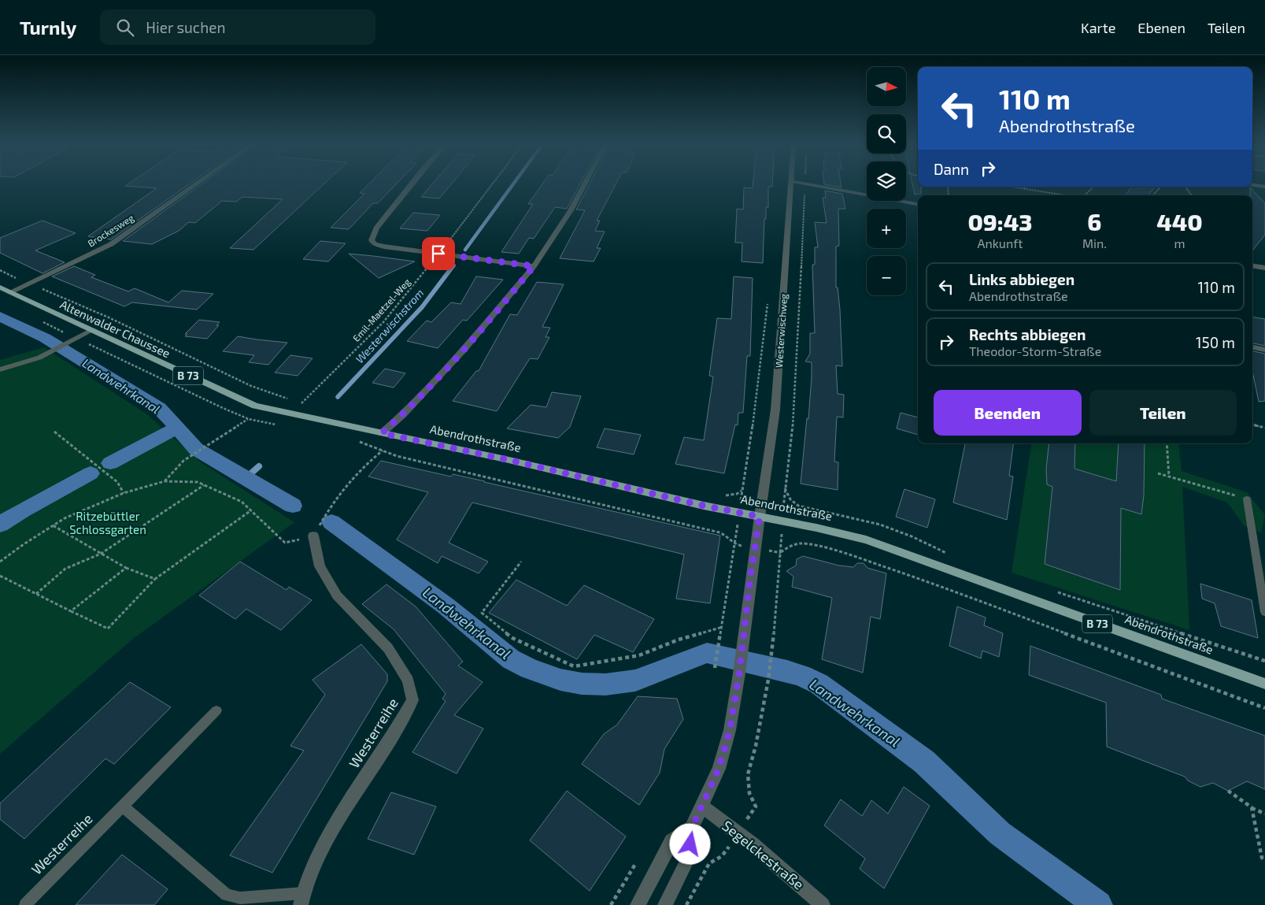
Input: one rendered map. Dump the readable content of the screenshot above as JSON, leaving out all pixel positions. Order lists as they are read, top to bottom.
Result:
{
  "streets": {
    "main road": ["Altenwalder Chaussee", "B 73", "Abendrothstraße"],
    "street": [
      "Brockesweg",
      "Westerwischweg",
      "Westerreihe",
      "Segelckestraße"
    ],
    "path": ["Emil-Maetzel-Weg"]
  },
  "crossings": [
    ["Brockesweg", "Altenwalder Chaussee"],
    ["Altenwalder Chaussee", "Abendrothstraße"],
    ["Westerwischweg", "Abendrothstraße"],
    ["Westerwischweg", "Segelckestraße"]
  ],
  "water": ["Westerwischstrom", "Landwehrkanal"],
  "parks": ["Ritzebüttler Schlossgarten"],
  "north": "right",
  "page": {
    "header": "Turnly",
    "search": "Hier suchen",
    "nav": ["Karte", "Ebenen", "Teilen"],
    "map_buttons": ["+", "−"],
    "turn": ["110 m", "Abendrothstraße"],
    "then": "Dann",
    "eta": [
      "09:43",
      "Ankunft",
      "6",
      "Min.",
      "440",
      "m"
    ],
    "list": [
      {
        "name": "Links abbiegen",
        "note": "Abendrothstraße",
        "value": "110 m"
      },
      {
        "name": "Rechts abbiegen",
        "note": "Theodor-Storm-Straße",
        "value": "150 m"
      }
    ],
    "buttons": ["Beenden", "Teilen"]
  }
}
